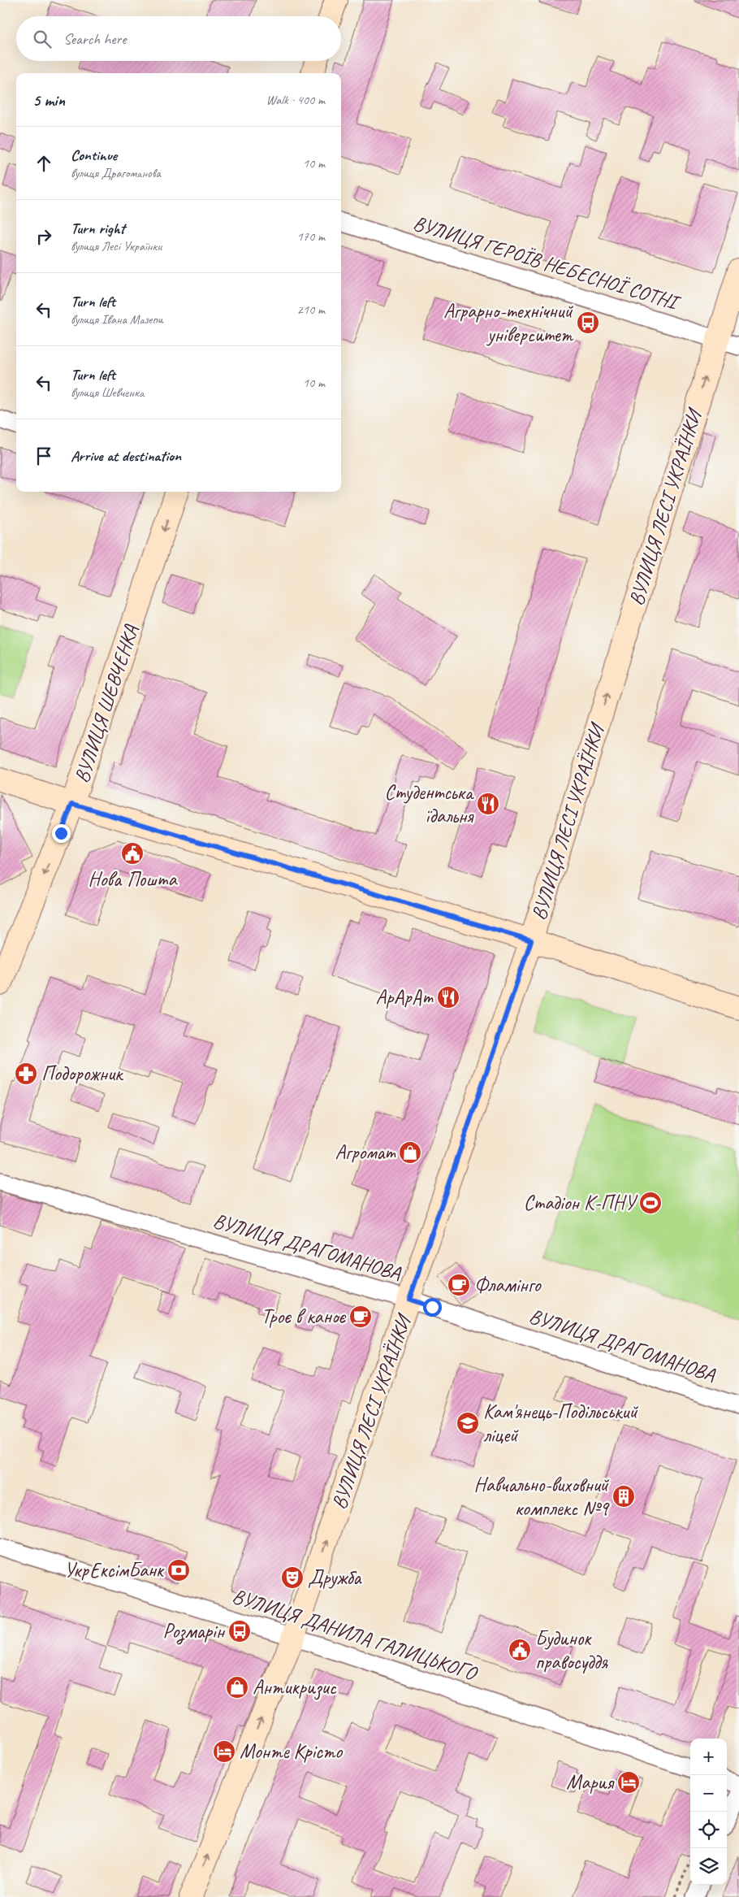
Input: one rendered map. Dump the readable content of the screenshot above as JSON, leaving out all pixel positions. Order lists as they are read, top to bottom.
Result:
{
  "streets": {
    "street": [
      "ВУЛИЦЯ ГЕРОЇВ НЕБЕСНОЇ СОТНІ",
      "ВУЛИЦЯ ЛЕСІ УКРАЇНКИ",
      "ВУЛИЦЯ ШЕВЧЕНКА",
      "ВУЛИЦЯ ДРАГОМАНОВА",
      "ВУЛИЦЯ ДАНИЛА ГАЛИЦЬКОГО"
    ]
  },
  "crossings": [
    ["ВУЛИЦЯ ГЕРОЇВ НЕБЕСНОЇ СОТНІ", "ВУЛИЦЯ ЛЕСІ УКРАЇНКИ"],
    ["ВУЛИЦЯ ЛЕСІ УКРАЇНКИ", "ВУЛИЦЯ ДРАГОМАНОВА"],
    ["ВУЛИЦЯ ЛЕСІ УКРАЇНКИ", "ВУЛИЦЯ ДАНИЛА ГАЛИЦЬКОГО"]
  ],
  "one_way": ["ВУЛИЦЯ ЛЕСІ УКРАЇНКИ", "ВУЛИЦЯ ШЕВЧЕНКА"],
  "places": {
    "bus stop": ["Аграрно-технічний університет", "Розмарін"],
    "restaurant": ["Студентська їдальня", "АрАрАт"],
    "public building": ["Нова Пошта", "Будинок правосуддя"],
    "pharmacy": ["Подорожник"],
    "shop": ["Агромат", "Антикризис"],
    "sports": ["Стадіон К-ПНУ"],
    "cafe": ["Фламінго", "Троє в каноє"],
    "school or university": ["Кам'янець-Подільський ліцей"],
    "building": ["Навчально-виховний комплекс №9"],
    "bank": ["УкрЕксімБанк"],
    "theatre": ["Дружба"],
    "hotel": ["Монте Крісто", "Мария"]
  },
  "page": {
    "search": "Search here",
    "heading": ["5 min", "Walk · 400 m"],
    "list": [
      ["Continue", "вулиця Драгоманова", "10 m"],
      ["Turn right", "вулиця Лесі Українки", "170 m"],
      ["Turn left", "вулиця Івана Мазепи", "210 m"],
      ["Turn left", "вулиця Шевченка", "10 m"],
      "Arrive at destination"
    ],
    "map_buttons": ["+", "−"]
  }
}
